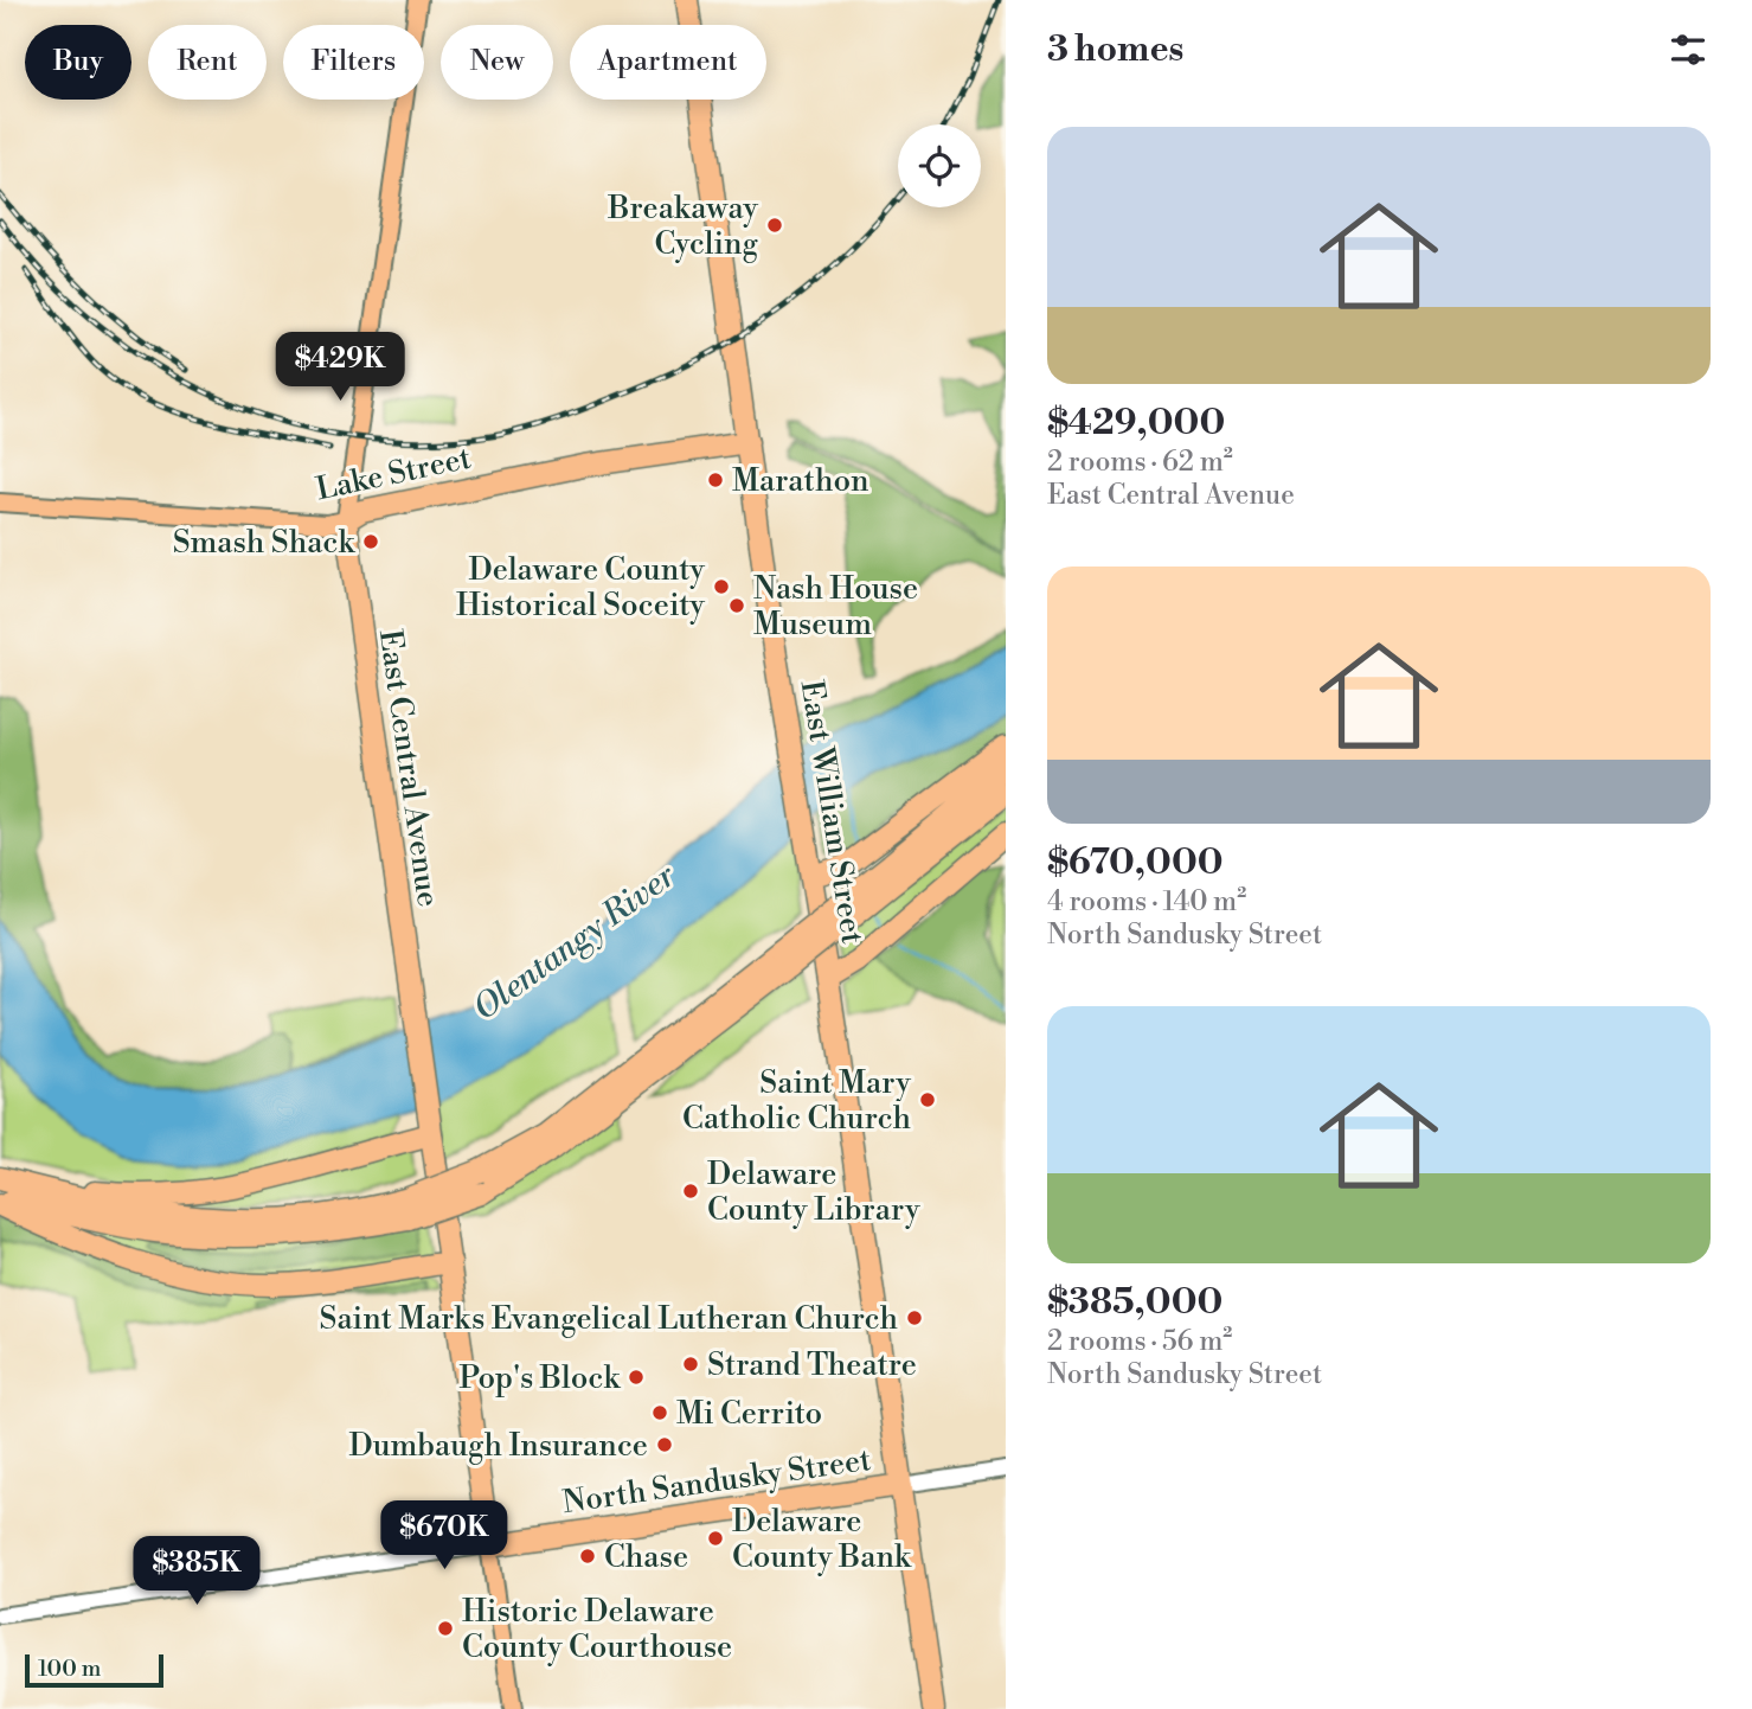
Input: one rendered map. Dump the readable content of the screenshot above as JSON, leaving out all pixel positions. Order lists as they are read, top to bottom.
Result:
{
  "streets": {
    "highway": [
      "Lake Street",
      "East Central Avenue",
      "East William Street",
      "North Sandusky Street"
    ]
  },
  "crossings": [
    ["Lake Street", "East Central Avenue"],
    ["Lake Street", "East William Street"],
    ["East Central Avenue", "North Sandusky Street"],
    ["East William Street", "North Sandusky Street"]
  ],
  "water": ["Olentangy River"],
  "places": [
    "Breakaway Cycling",
    "Marathon",
    "Smash Shack",
    "Delaware County Historical Soceity",
    "Nash House Museum",
    "Saint Mary Catholic Church",
    "Delaware County Library",
    "Saint Marks Evangelical Lutheran Church",
    "Strand Theatre",
    "Pop's Block",
    "Mi Cerrito",
    "Dumbaugh Insurance",
    "Delaware County Bank",
    "Chase",
    "Historic Delaware County Courthouse"
  ],
  "scale_bar": "100 m",
  "page": {
    "heading": "3 homes",
    "chip": [
      "Buy",
      "Rent",
      "Filters",
      "New",
      "Apartment"
    ],
    "list": [
      {
        "name": "$429,000",
        "note": "2 rooms · 62 m² · East Central Avenue"
      },
      {
        "name": "$670,000",
        "note": "4 rooms · 140 m² · North Sandusky Street"
      },
      {
        "name": "$385,000",
        "note": "2 rooms · 56 m² · North Sandusky Street"
      }
    ],
    "price": ["$429K", "$670K", "$385K"],
    "scale": "100 m"
  }
}
